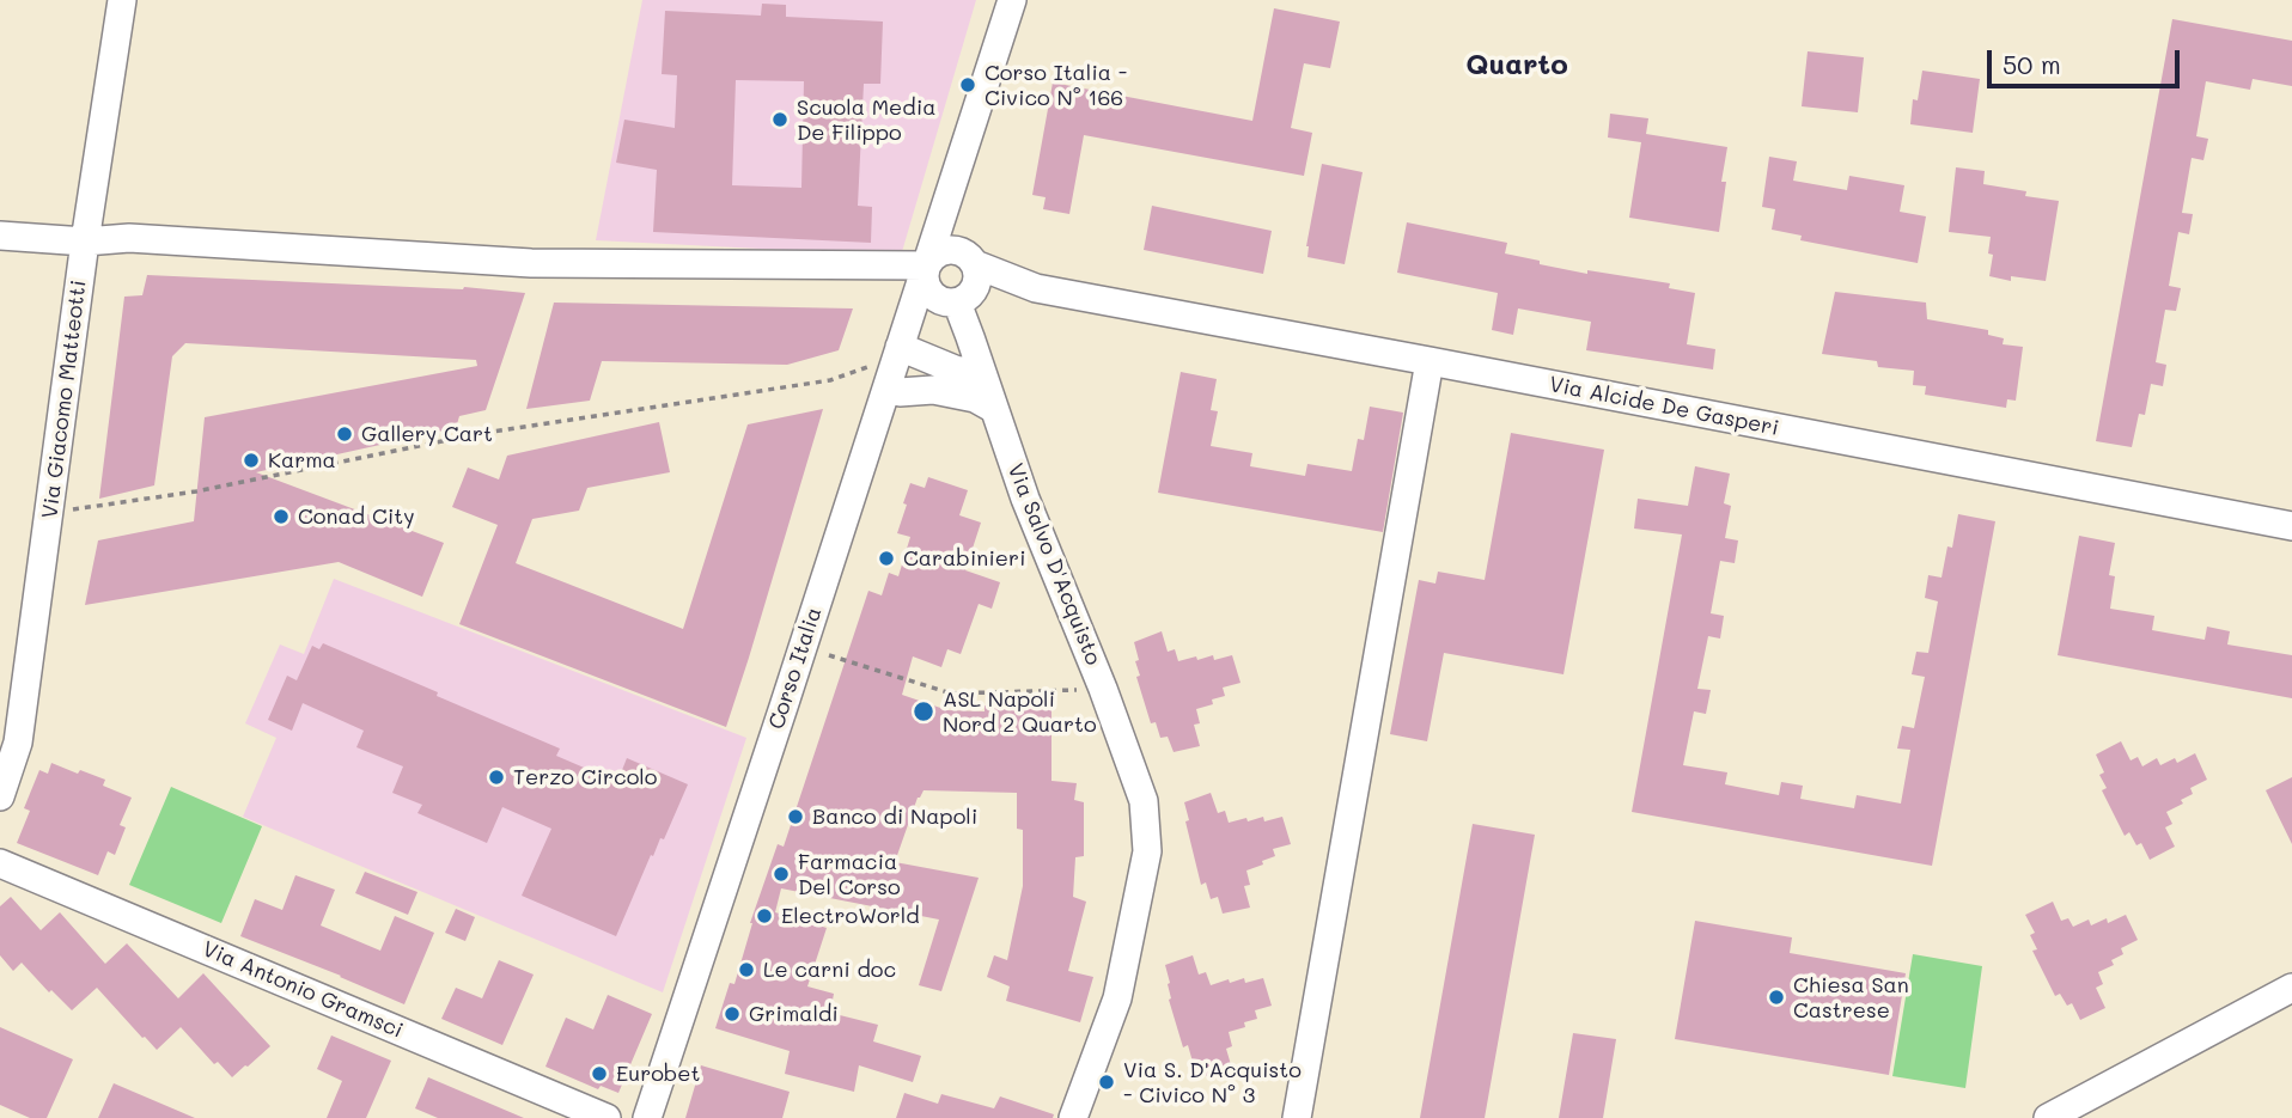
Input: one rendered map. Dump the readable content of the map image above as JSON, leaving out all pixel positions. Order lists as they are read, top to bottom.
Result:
{
  "streets": {
    "street": [
      "Via Giacomo Matteotti",
      "Via Alcide De Gasperi",
      "Via Salvo D'Acquisto",
      "Corso Italia",
      "Via Antonio Gramsci"
    ]
  },
  "crossings": [
    ["Via Alcide De Gasperi", "Via Salvo D'Acquisto"],
    ["Via Alcide De Gasperi", "Corso Italia"],
    ["Via Salvo D'Acquisto", "Corso Italia"]
  ],
  "districts": ["Quarto"],
  "places": [
    "Corso Italia - Civico N° 166",
    "Scuola Media De Filippo",
    "Gallery Cart",
    "Karma",
    "Conad City",
    "Carabinieri",
    "ASL Napoli Nord 2 Quarto",
    "Terzo Circolo",
    "Banco di Napoli",
    "Farmacia Del Corso",
    "ElectroWorld",
    "Le carni doc",
    "Chiesa San Castrese",
    "Grimaldi",
    "Eurobet",
    "Via S. D'Acquisto - Civico N° 3"
  ],
  "scale_bar": "50 m"
}
